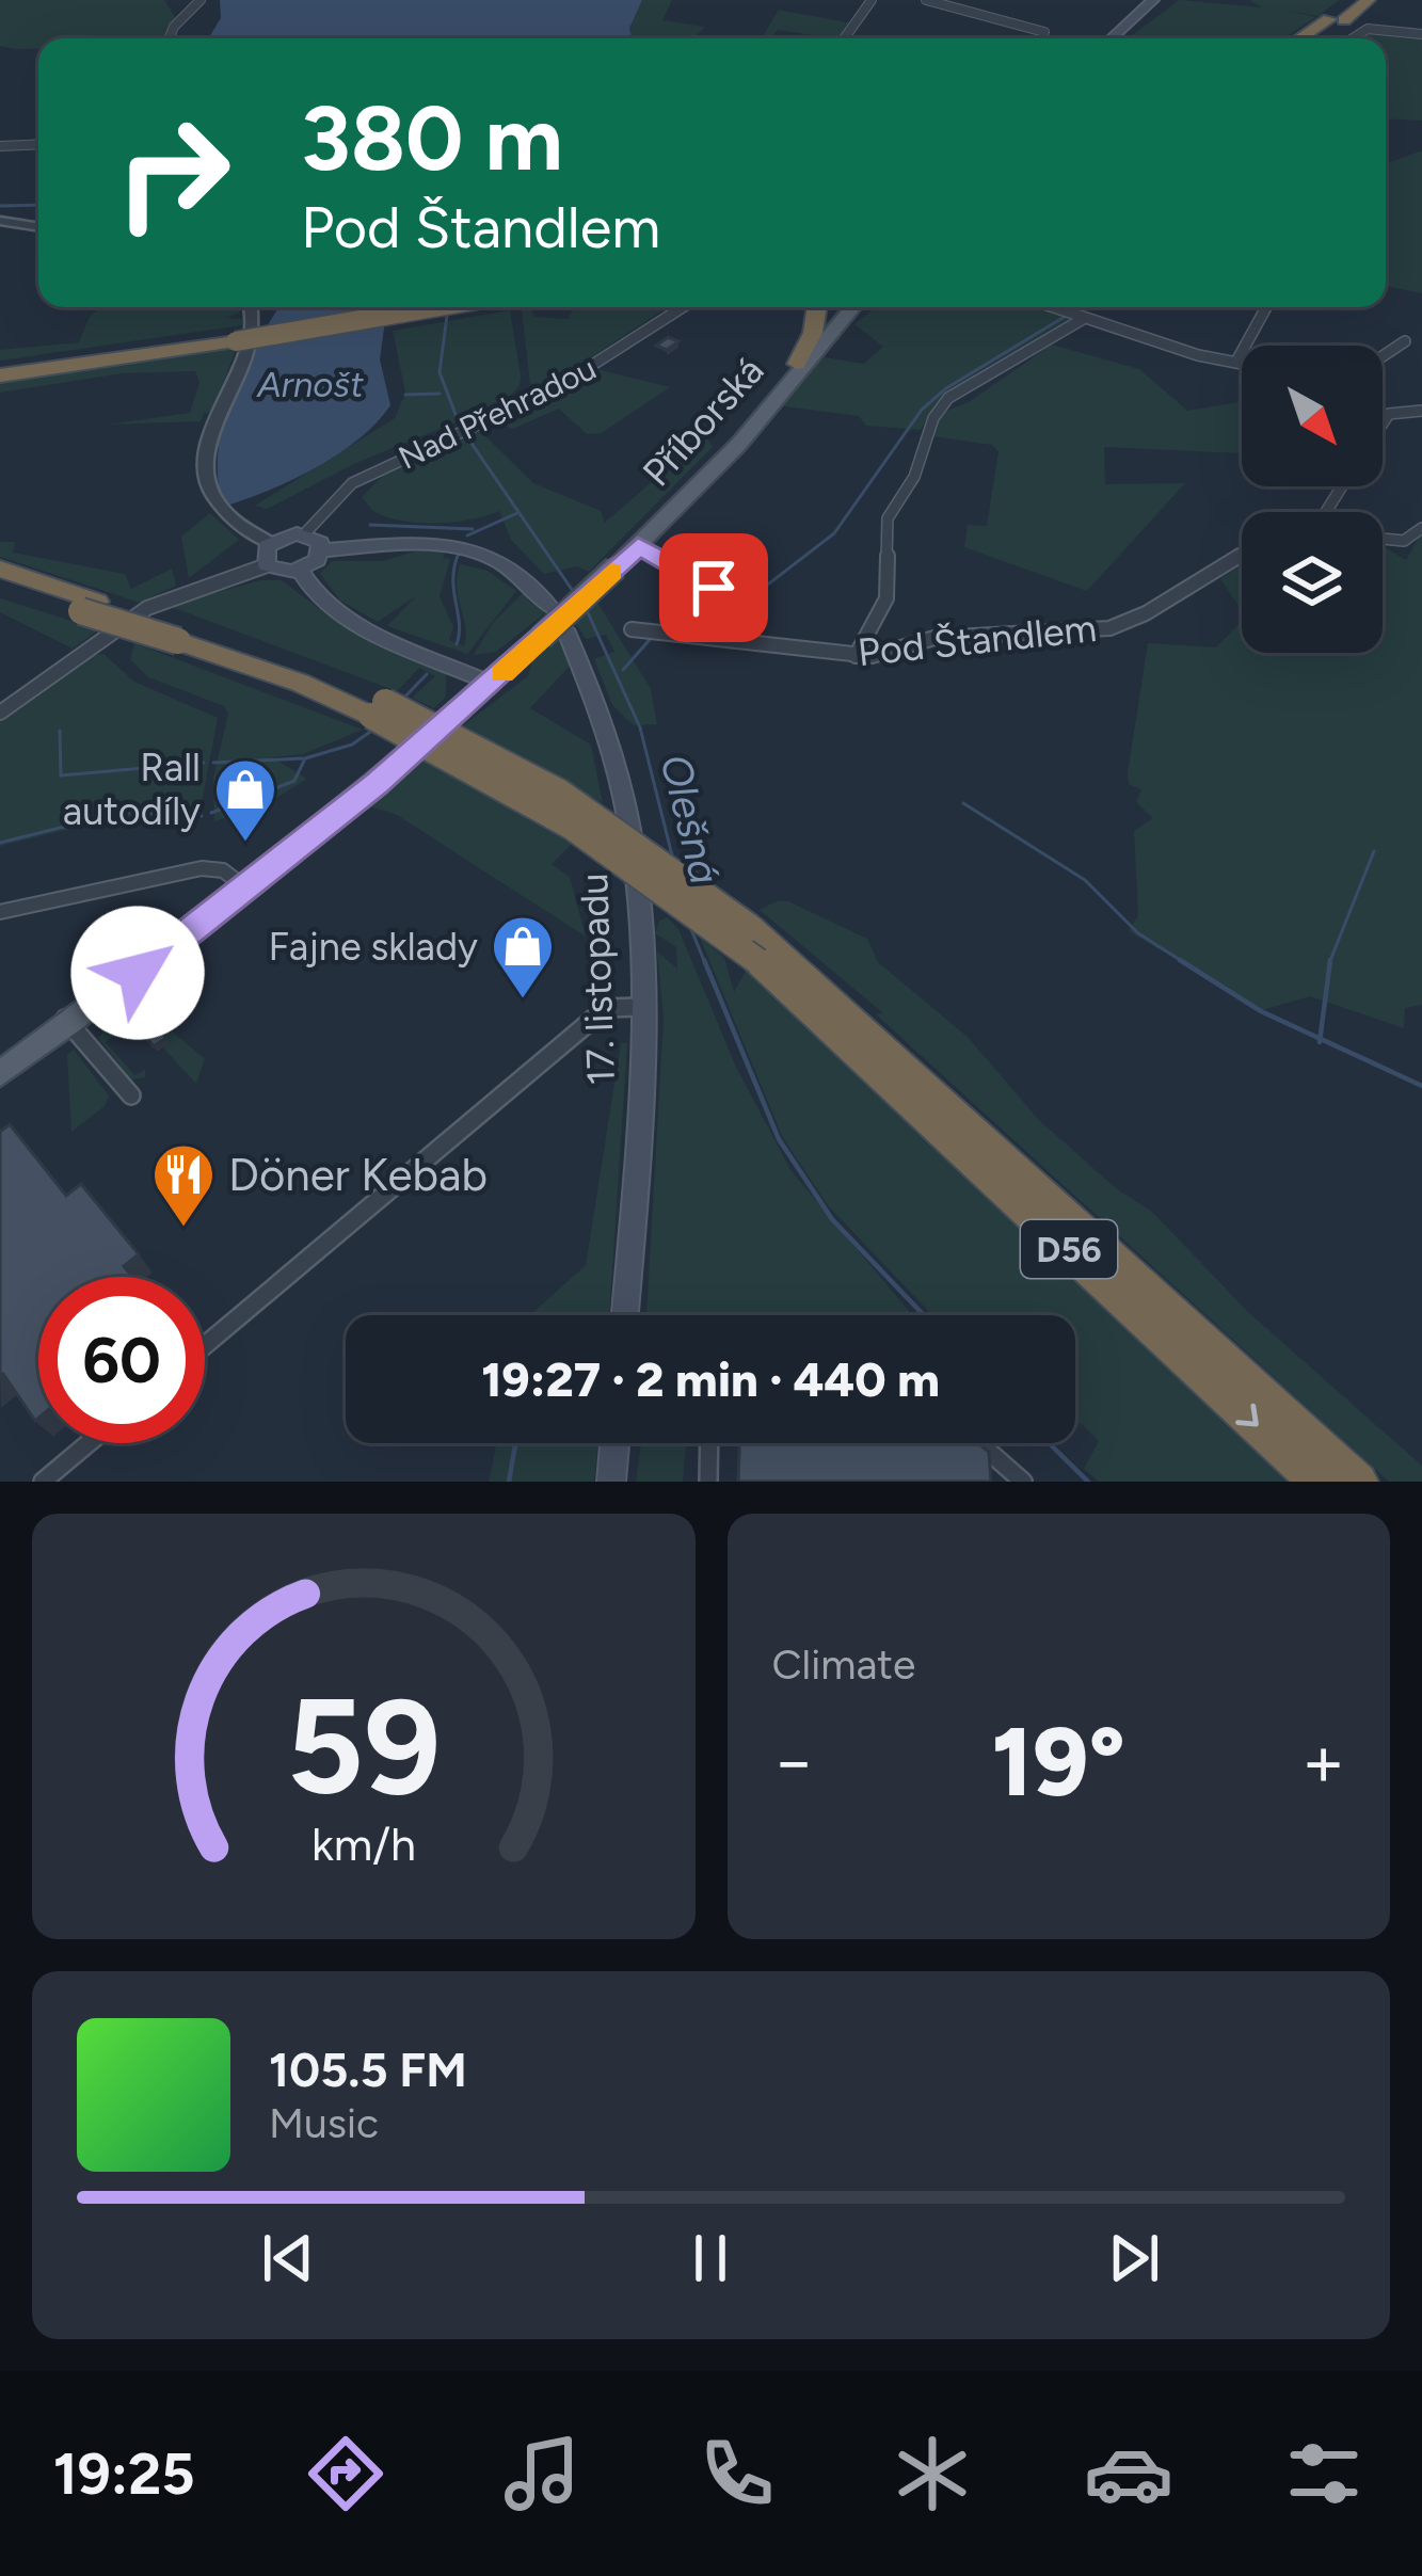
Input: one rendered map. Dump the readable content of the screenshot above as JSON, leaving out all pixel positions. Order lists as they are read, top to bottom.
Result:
{
  "streets": {
    "highway": ["D56"],
    "main road": ["Příborská", "17. listopadu"],
    "street": ["Nad Přehradou", "Pod Štandlem"]
  },
  "water": ["Arnošt", "Olešná"],
  "places": {
    "shop": ["Rall autodíly", "Fajne sklady"],
    "restaurant": ["Döner Kebab"]
  },
  "north": "bottom right",
  "page": {
    "turn": ["380 m", "Pod Štandlem"],
    "limit": "60",
    "trip": "19:27 · 2 min · 440 m",
    "tile": "Climate",
    "heat": ["−", "19°", "+"],
    "song": ["105.5 FM", "Music"],
    "tabs": "19:25",
    "gauge": ["59", "km/h"]
  }
}
